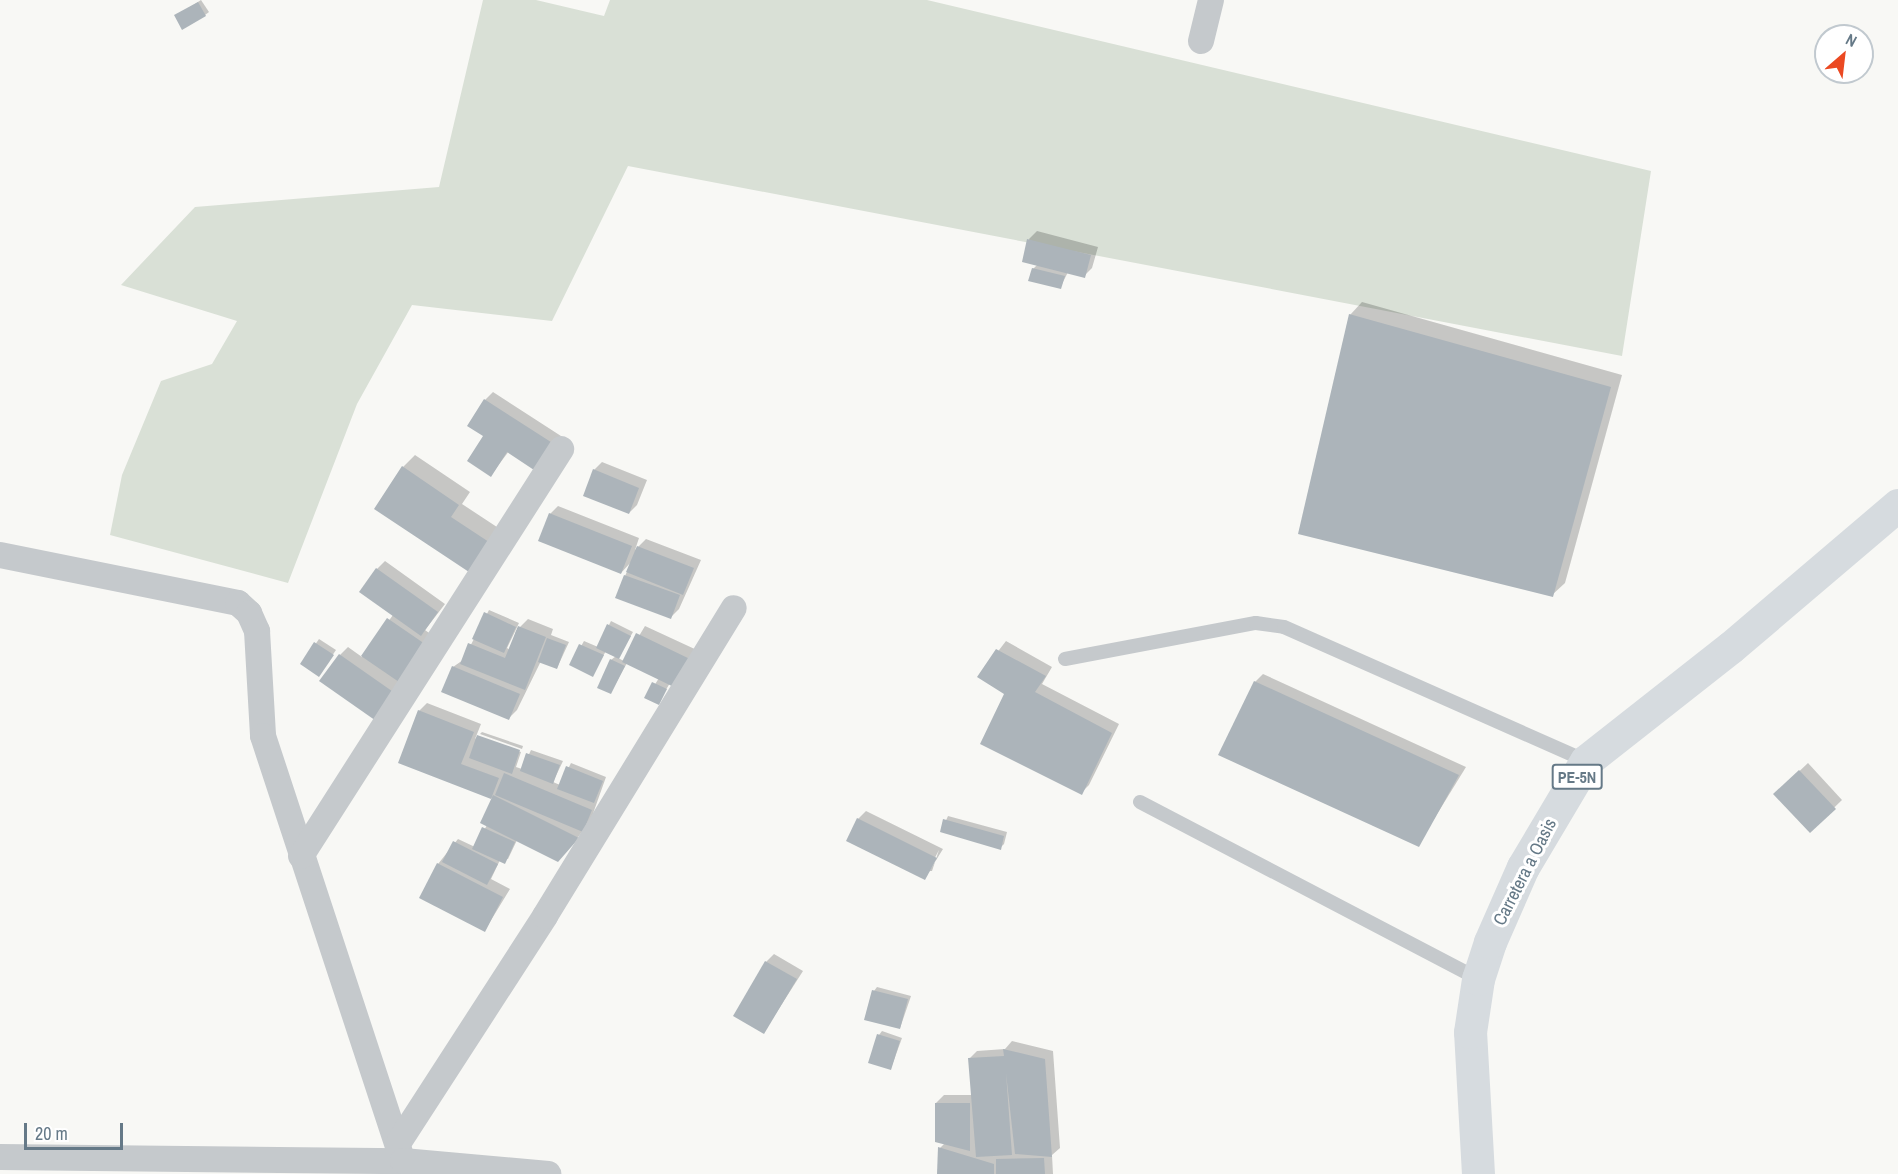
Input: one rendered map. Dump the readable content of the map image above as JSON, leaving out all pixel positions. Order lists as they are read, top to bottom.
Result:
{
  "streets": {
    "main road": ["PE-5N", "Carretera a Oasis"]
  },
  "scale_bar": "20 m",
  "north": "top right"
}
